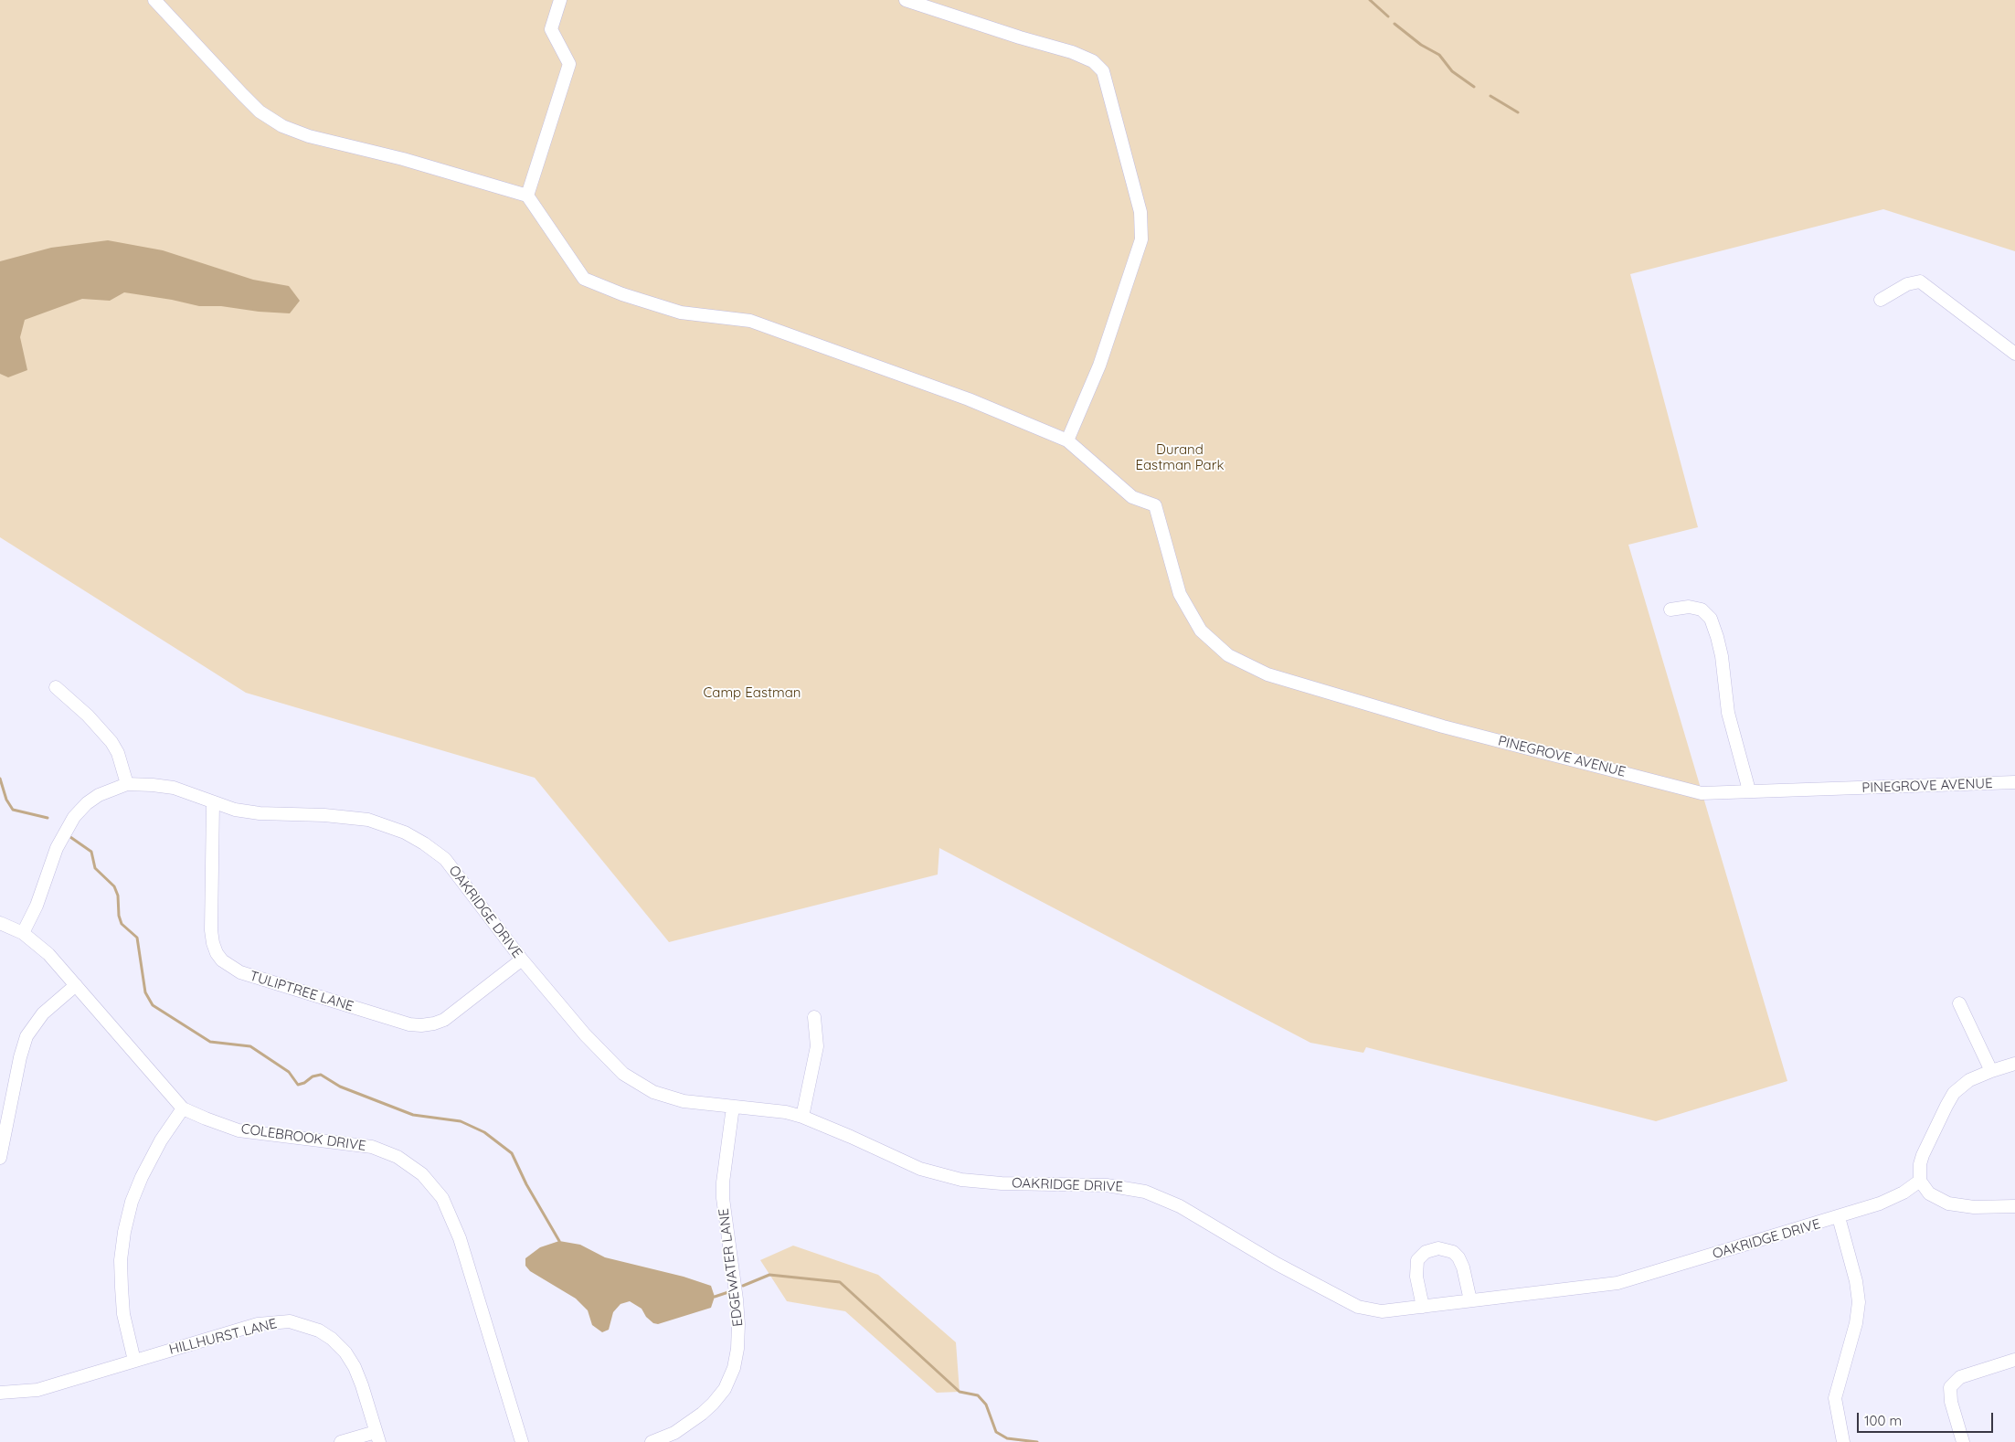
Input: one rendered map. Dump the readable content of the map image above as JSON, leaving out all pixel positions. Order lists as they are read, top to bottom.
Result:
{
  "streets": {
    "street": [
      "PINEGROVE AVENUE",
      "OAKRIDGE DRIVE",
      "TULIPTREE LANE",
      "COLEBROOK DRIVE",
      "EDGEWATER LANE",
      "HILLHURST LANE"
    ]
  },
  "crossings": [
    ["OAKRIDGE DRIVE", "TULIPTREE LANE"],
    ["OAKRIDGE DRIVE", "COLEBROOK DRIVE"],
    ["OAKRIDGE DRIVE", "EDGEWATER LANE"]
  ],
  "parks": ["Durand Eastman Park", "Camp Eastman"],
  "scale_bar": "100 m"
}
